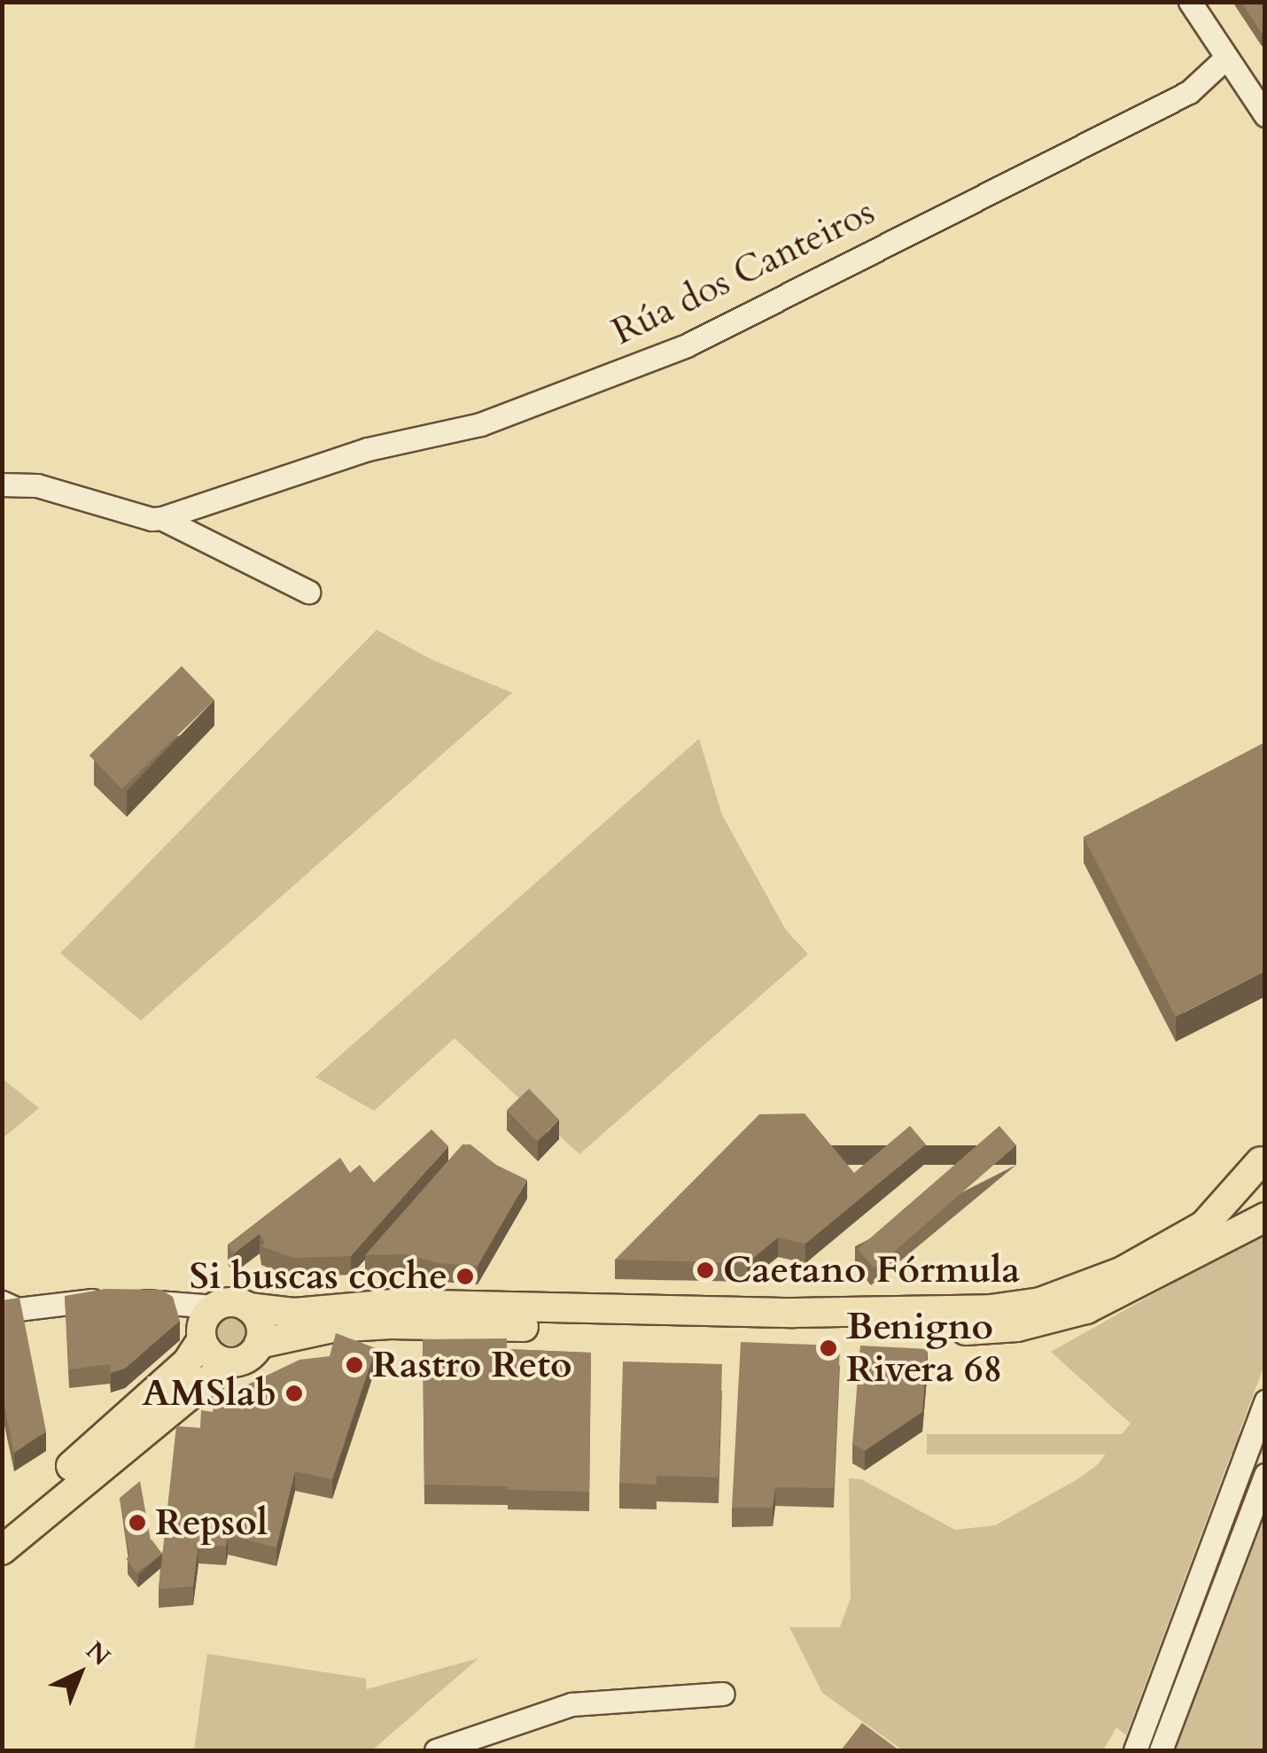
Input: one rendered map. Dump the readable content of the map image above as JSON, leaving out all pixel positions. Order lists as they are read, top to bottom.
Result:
{
  "streets": {
    "street": ["Rúa dos Canteiros"]
  },
  "places": [
    "Caetano Fórmula",
    "Si buscas coche",
    "Benigno Rivera 68",
    "Rastro Reto",
    "AMSlab",
    "Repsol"
  ],
  "north": "top right"
}
